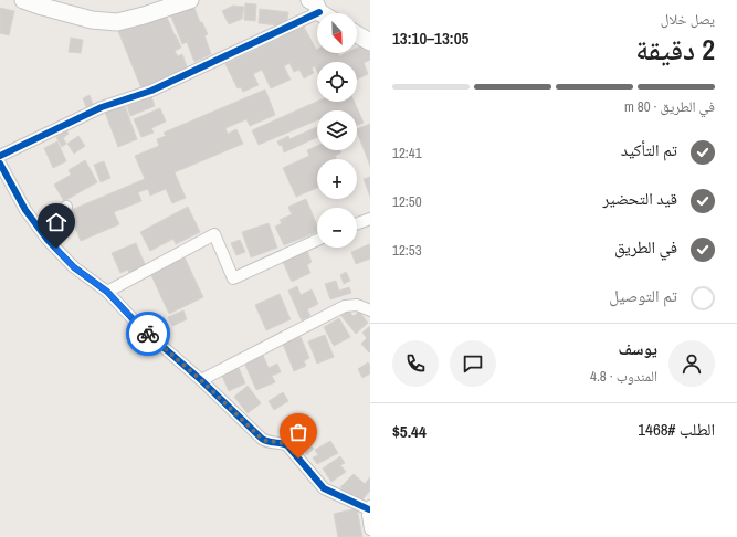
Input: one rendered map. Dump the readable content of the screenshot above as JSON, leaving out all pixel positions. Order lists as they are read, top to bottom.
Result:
{
  "north": "bottom right",
  "page": {
    "heading": ["2 دقيقة", "يصل خلال", "13:05–13:10"],
    "panel": [
      "يوسف",
      "المندوب · 4.8",
      "الطلب #1468",
      "$5.44"
    ],
    "map_buttons": ["+", "−"],
    "bar": "في الطريق · 80 m",
    "list": [
      ["تم التأكيد", "12:41"],
      ["قيد التحضير", "12:50"],
      ["في الطريق", "12:53"],
      "تم التوصيل"
    ]
  }
}
